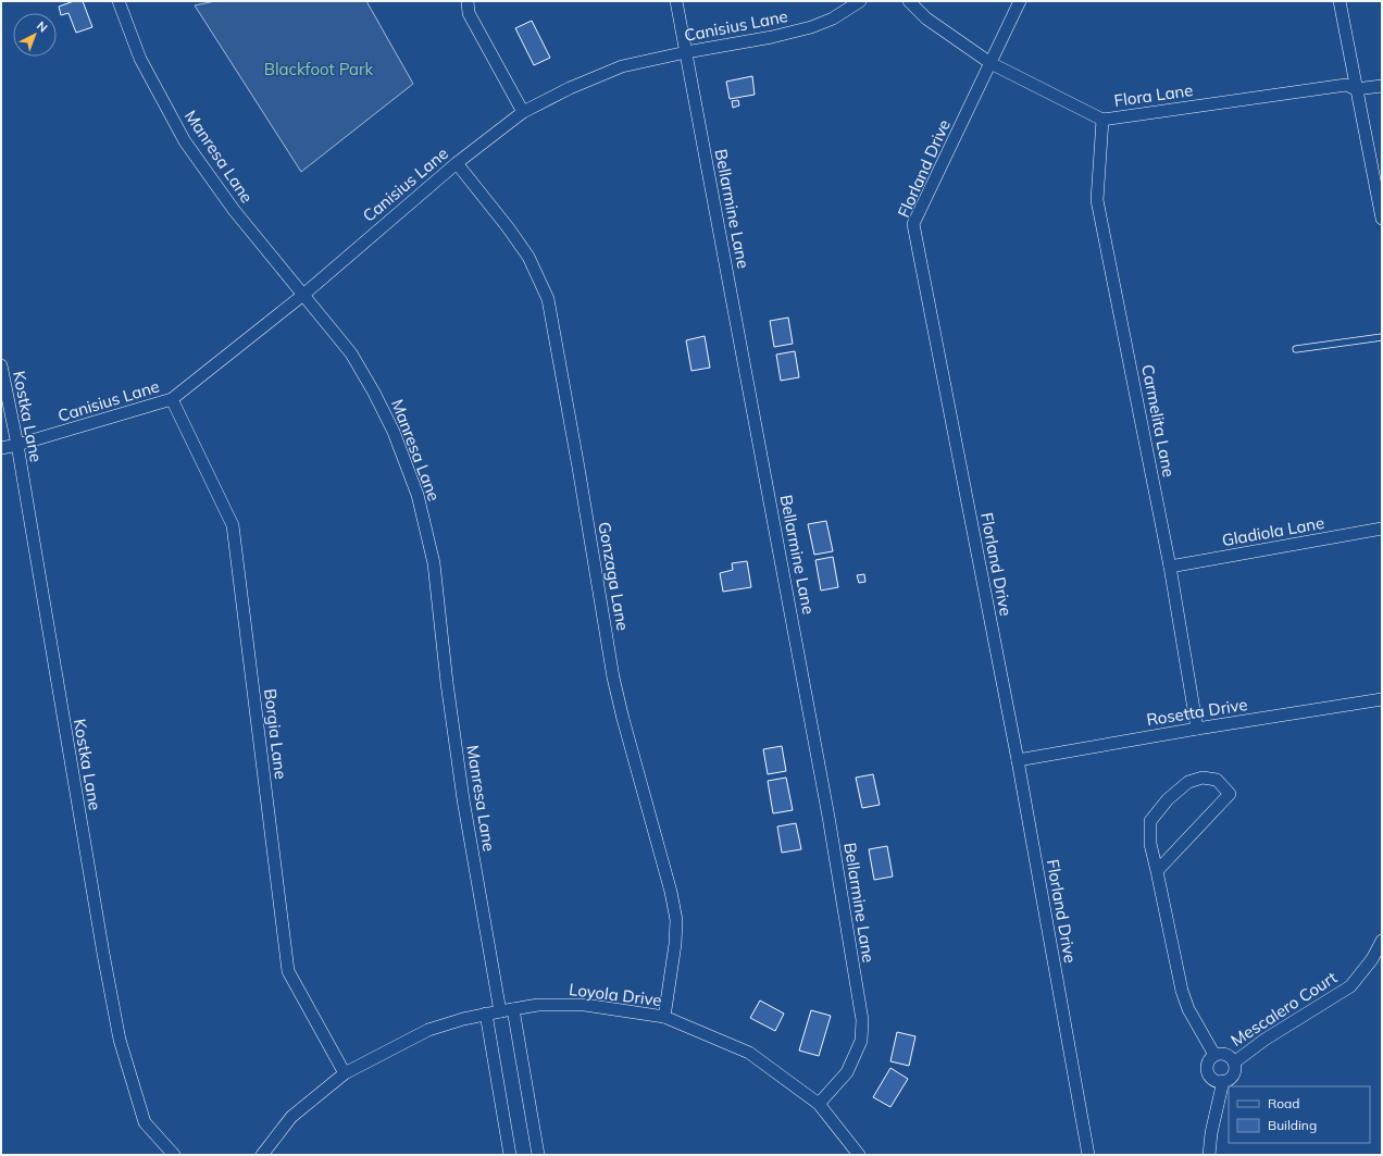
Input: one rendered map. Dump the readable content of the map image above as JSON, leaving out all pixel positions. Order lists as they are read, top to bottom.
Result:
{
  "streets": {
    "street": [
      "Canisius Lane",
      "Flora Lane",
      "Manresa Lane",
      "Florland Drive",
      "Bellarmine Lane",
      "Kostka Lane",
      "Carmelita Lane",
      "Gladiola Lane",
      "Gonzaga Lane",
      "Rosetta Drive",
      "Borgia Lane",
      "Loyola Drive",
      "Mescalero Court"
    ]
  },
  "crossings": [
    ["Canisius Lane", "Manresa Lane"],
    ["Canisius Lane", "Bellarmine Lane"],
    ["Canisius Lane", "Kostka Lane"],
    ["Canisius Lane", "Gonzaga Lane"],
    ["Canisius Lane", "Borgia Lane"],
    ["Flora Lane", "Florland Drive"],
    ["Flora Lane", "Carmelita Lane"],
    ["Manresa Lane", "Loyola Drive"],
    ["Florland Drive", "Rosetta Drive"],
    ["Bellarmine Lane", "Loyola Drive"],
    ["Carmelita Lane", "Gladiola Lane"],
    ["Carmelita Lane", "Rosetta Drive"],
    ["Gonzaga Lane", "Loyola Drive"],
    ["Borgia Lane", "Loyola Drive"]
  ],
  "parks": ["Blackfoot Park"],
  "legend": ["Road", "Building"],
  "north": "top right"
}
